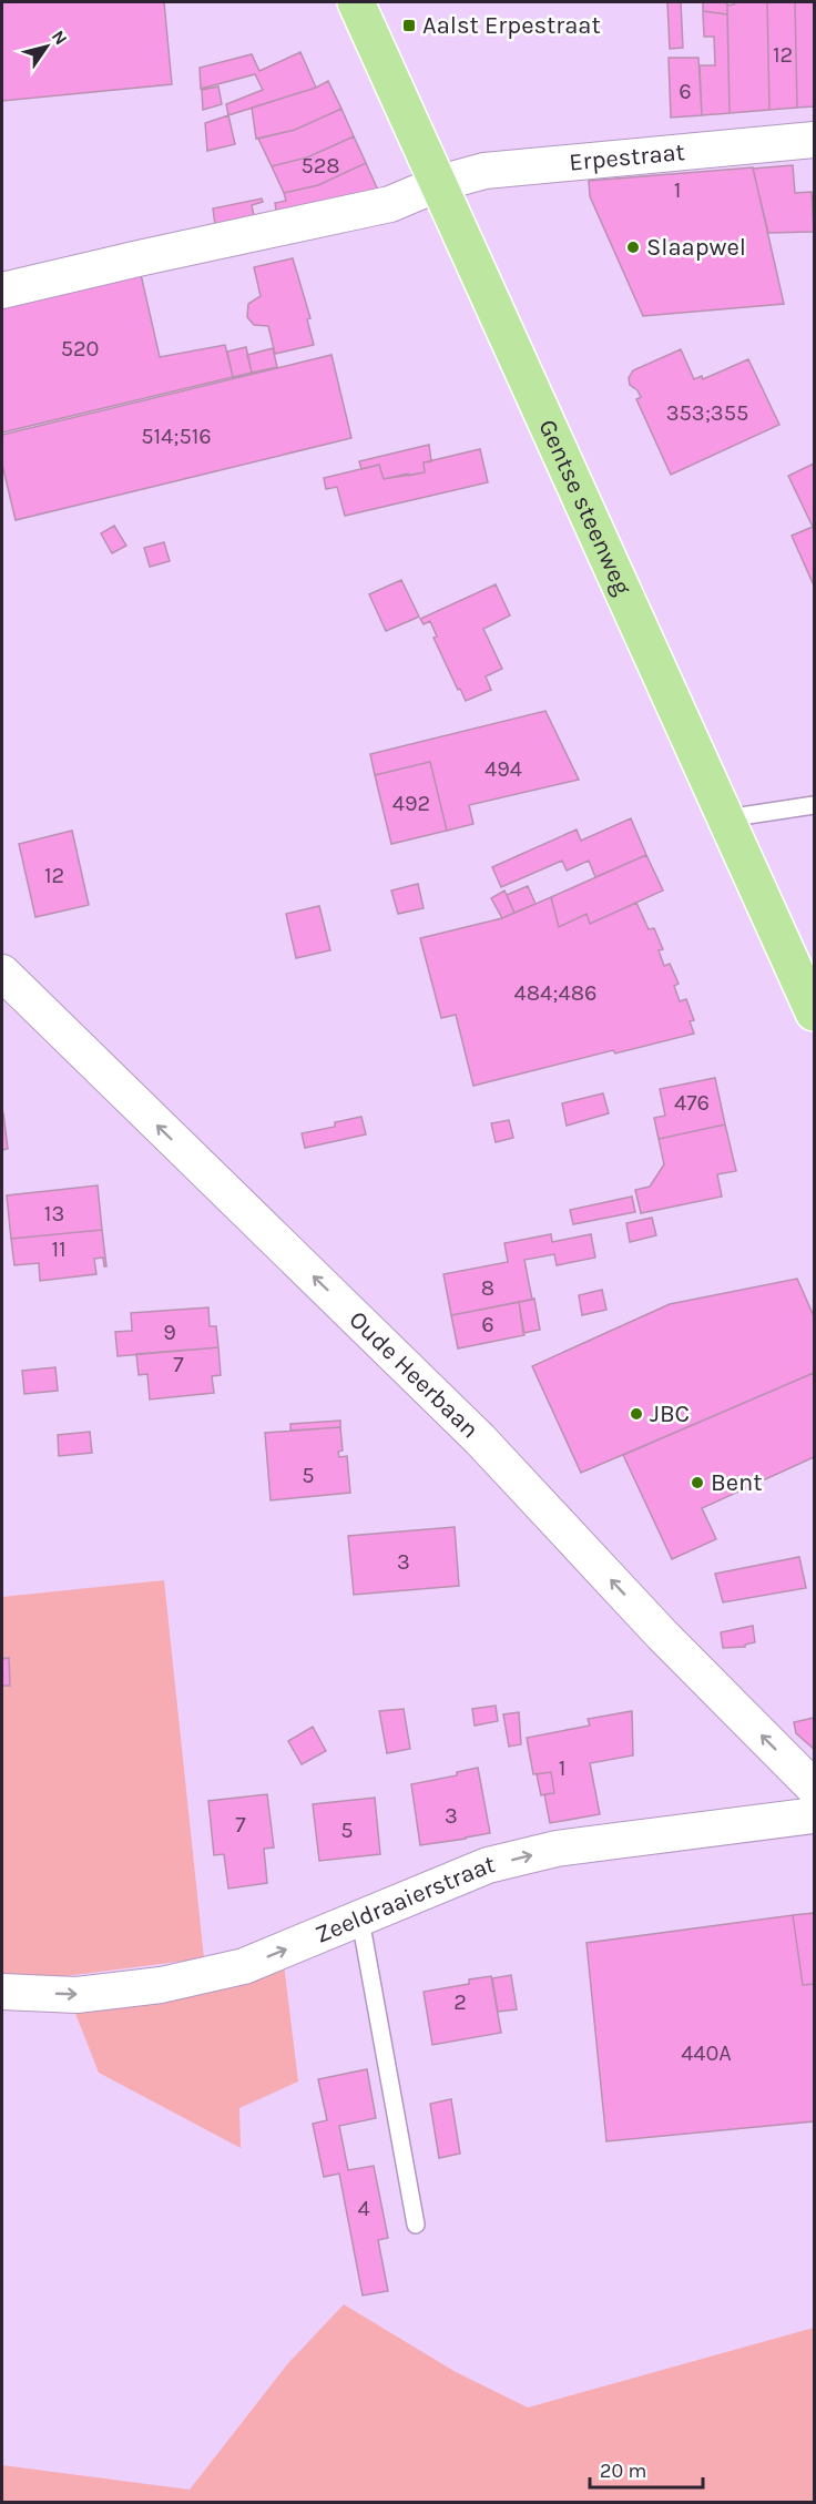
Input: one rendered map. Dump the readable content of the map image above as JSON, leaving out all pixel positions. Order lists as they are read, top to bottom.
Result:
{
  "streets": {
    "main road": ["Gentse steenweg"],
    "street": ["Erpestraat", "Oude Heerbaan", "Zeeldraaierstraat"]
  },
  "crossings": [
    ["Erpestraat", "Gentse steenweg"]
  ],
  "one_way": ["Oude Heerbaan", "Zeeldraaierstraat"],
  "places": {
    "transit": ["Aalst Erpestraat"],
    "other": ["Slaapwel", "JBC", "Bent"]
  },
  "house_numbers": [
    "12",
    "6",
    "528",
    "1",
    "520",
    "353;355",
    "514;516",
    "494",
    "492",
    "12",
    "484;486",
    "476",
    "13",
    "11",
    "8",
    "6",
    "9",
    "7",
    "5",
    "3",
    "1",
    "3",
    "7",
    "5",
    "2",
    "440A",
    "4"
  ],
  "scale_bar": "20 m",
  "north": "top right"
}
